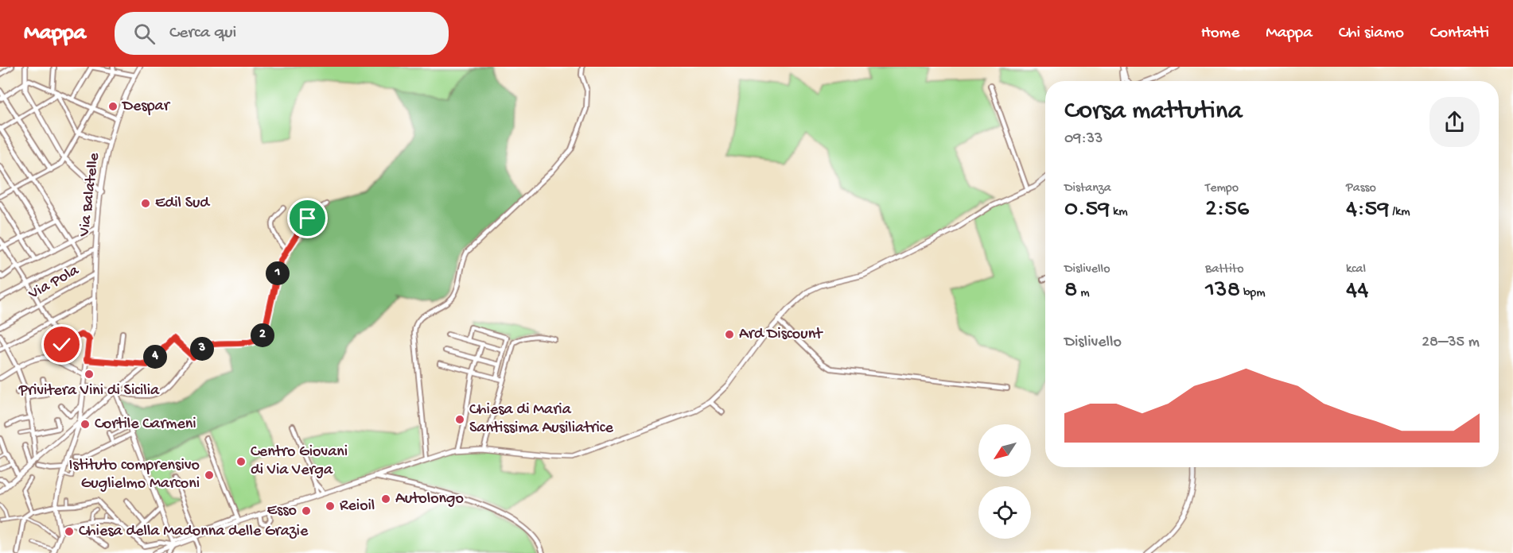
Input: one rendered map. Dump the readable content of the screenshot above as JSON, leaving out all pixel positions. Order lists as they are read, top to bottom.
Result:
{
  "streets": {
    "street": ["Via Balatelle", "Via Pola"]
  },
  "crossings": [
    ["Via Balatelle", "Via Pola"]
  ],
  "places": [
    "Despar",
    "Edil Sud",
    "Ard Discount",
    "Privitera Vini di Sicilia",
    "Chiesa di Maria Santissima Ausiliatrice",
    "Cortile Carmeni",
    "Centro Giovani di Via Verga",
    "Istituto comprensivo Guglielmo Marconi",
    "Autolongo",
    "Reioil",
    "Esso",
    "Chiesa della Madonna delle Grazie"
  ],
  "north": "bottom left",
  "page": {
    "header": "Mappa",
    "search": "Cerca qui",
    "nav": [
      "Home",
      "Mappa",
      "Chi siamo",
      "Contatti"
    ],
    "heading": ["Corsa mattutina", "09:33"],
    "stats": [
      ["Distanza", "0.59 km"],
      ["Tempo", "2:56"],
      ["Passo", "4:59 /km"],
      ["Dislivello", "8 m"],
      ["Battito", "138 bpm"],
      ["kcal", "44"]
    ],
    "pins": [
      "1",
      "2",
      "3",
      "4"
    ],
    "chart": ["Dislivello", "28–35 m"]
  }
}
